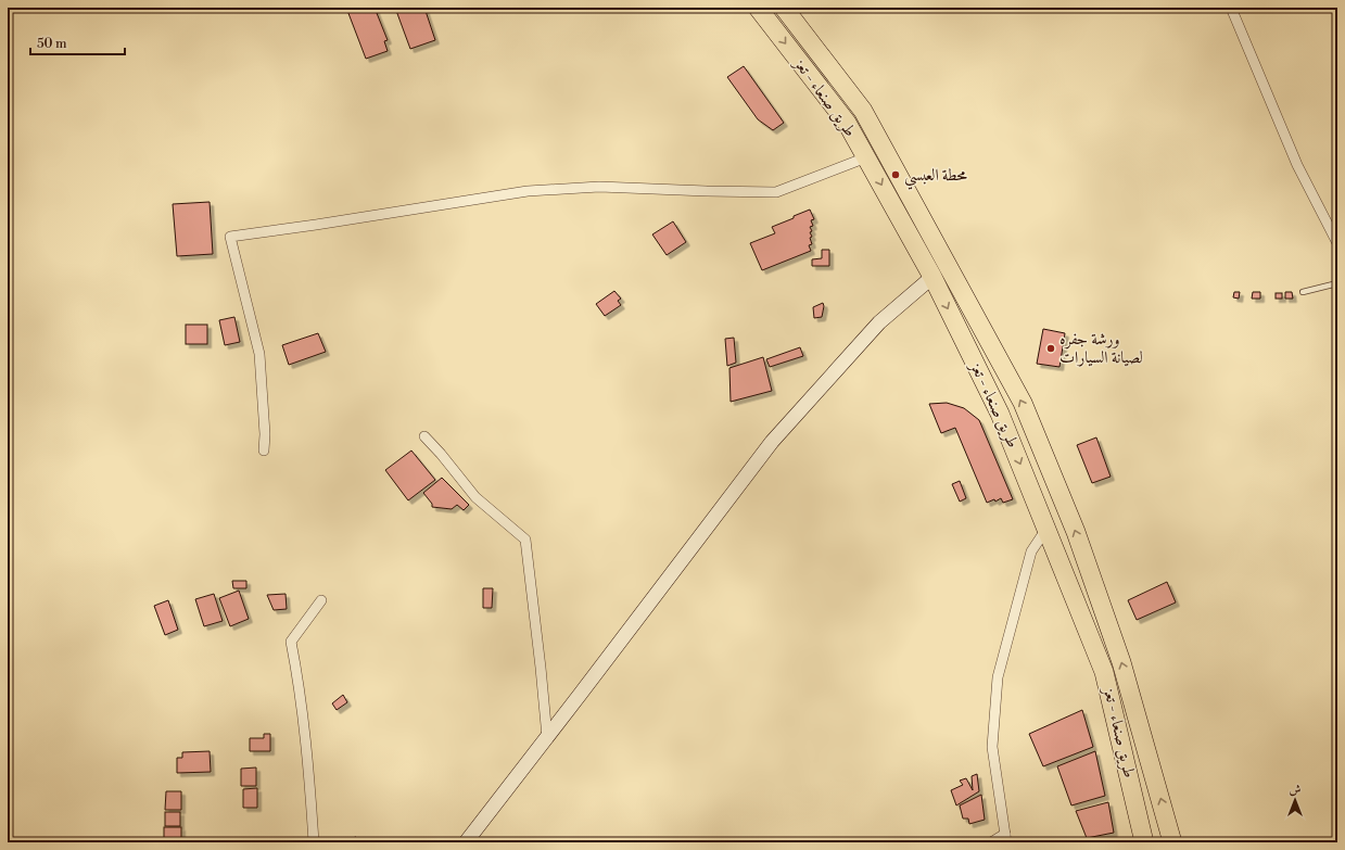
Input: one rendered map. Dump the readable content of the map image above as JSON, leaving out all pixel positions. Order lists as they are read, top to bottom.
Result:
{
  "streets": {
    "highway": ["طريق صنعاء - تعز"]
  },
  "places": ["محطة العبسي", "ورشة جفره لصيانة السيارات"],
  "scale_bar": "50 m",
  "north": "top"
}
